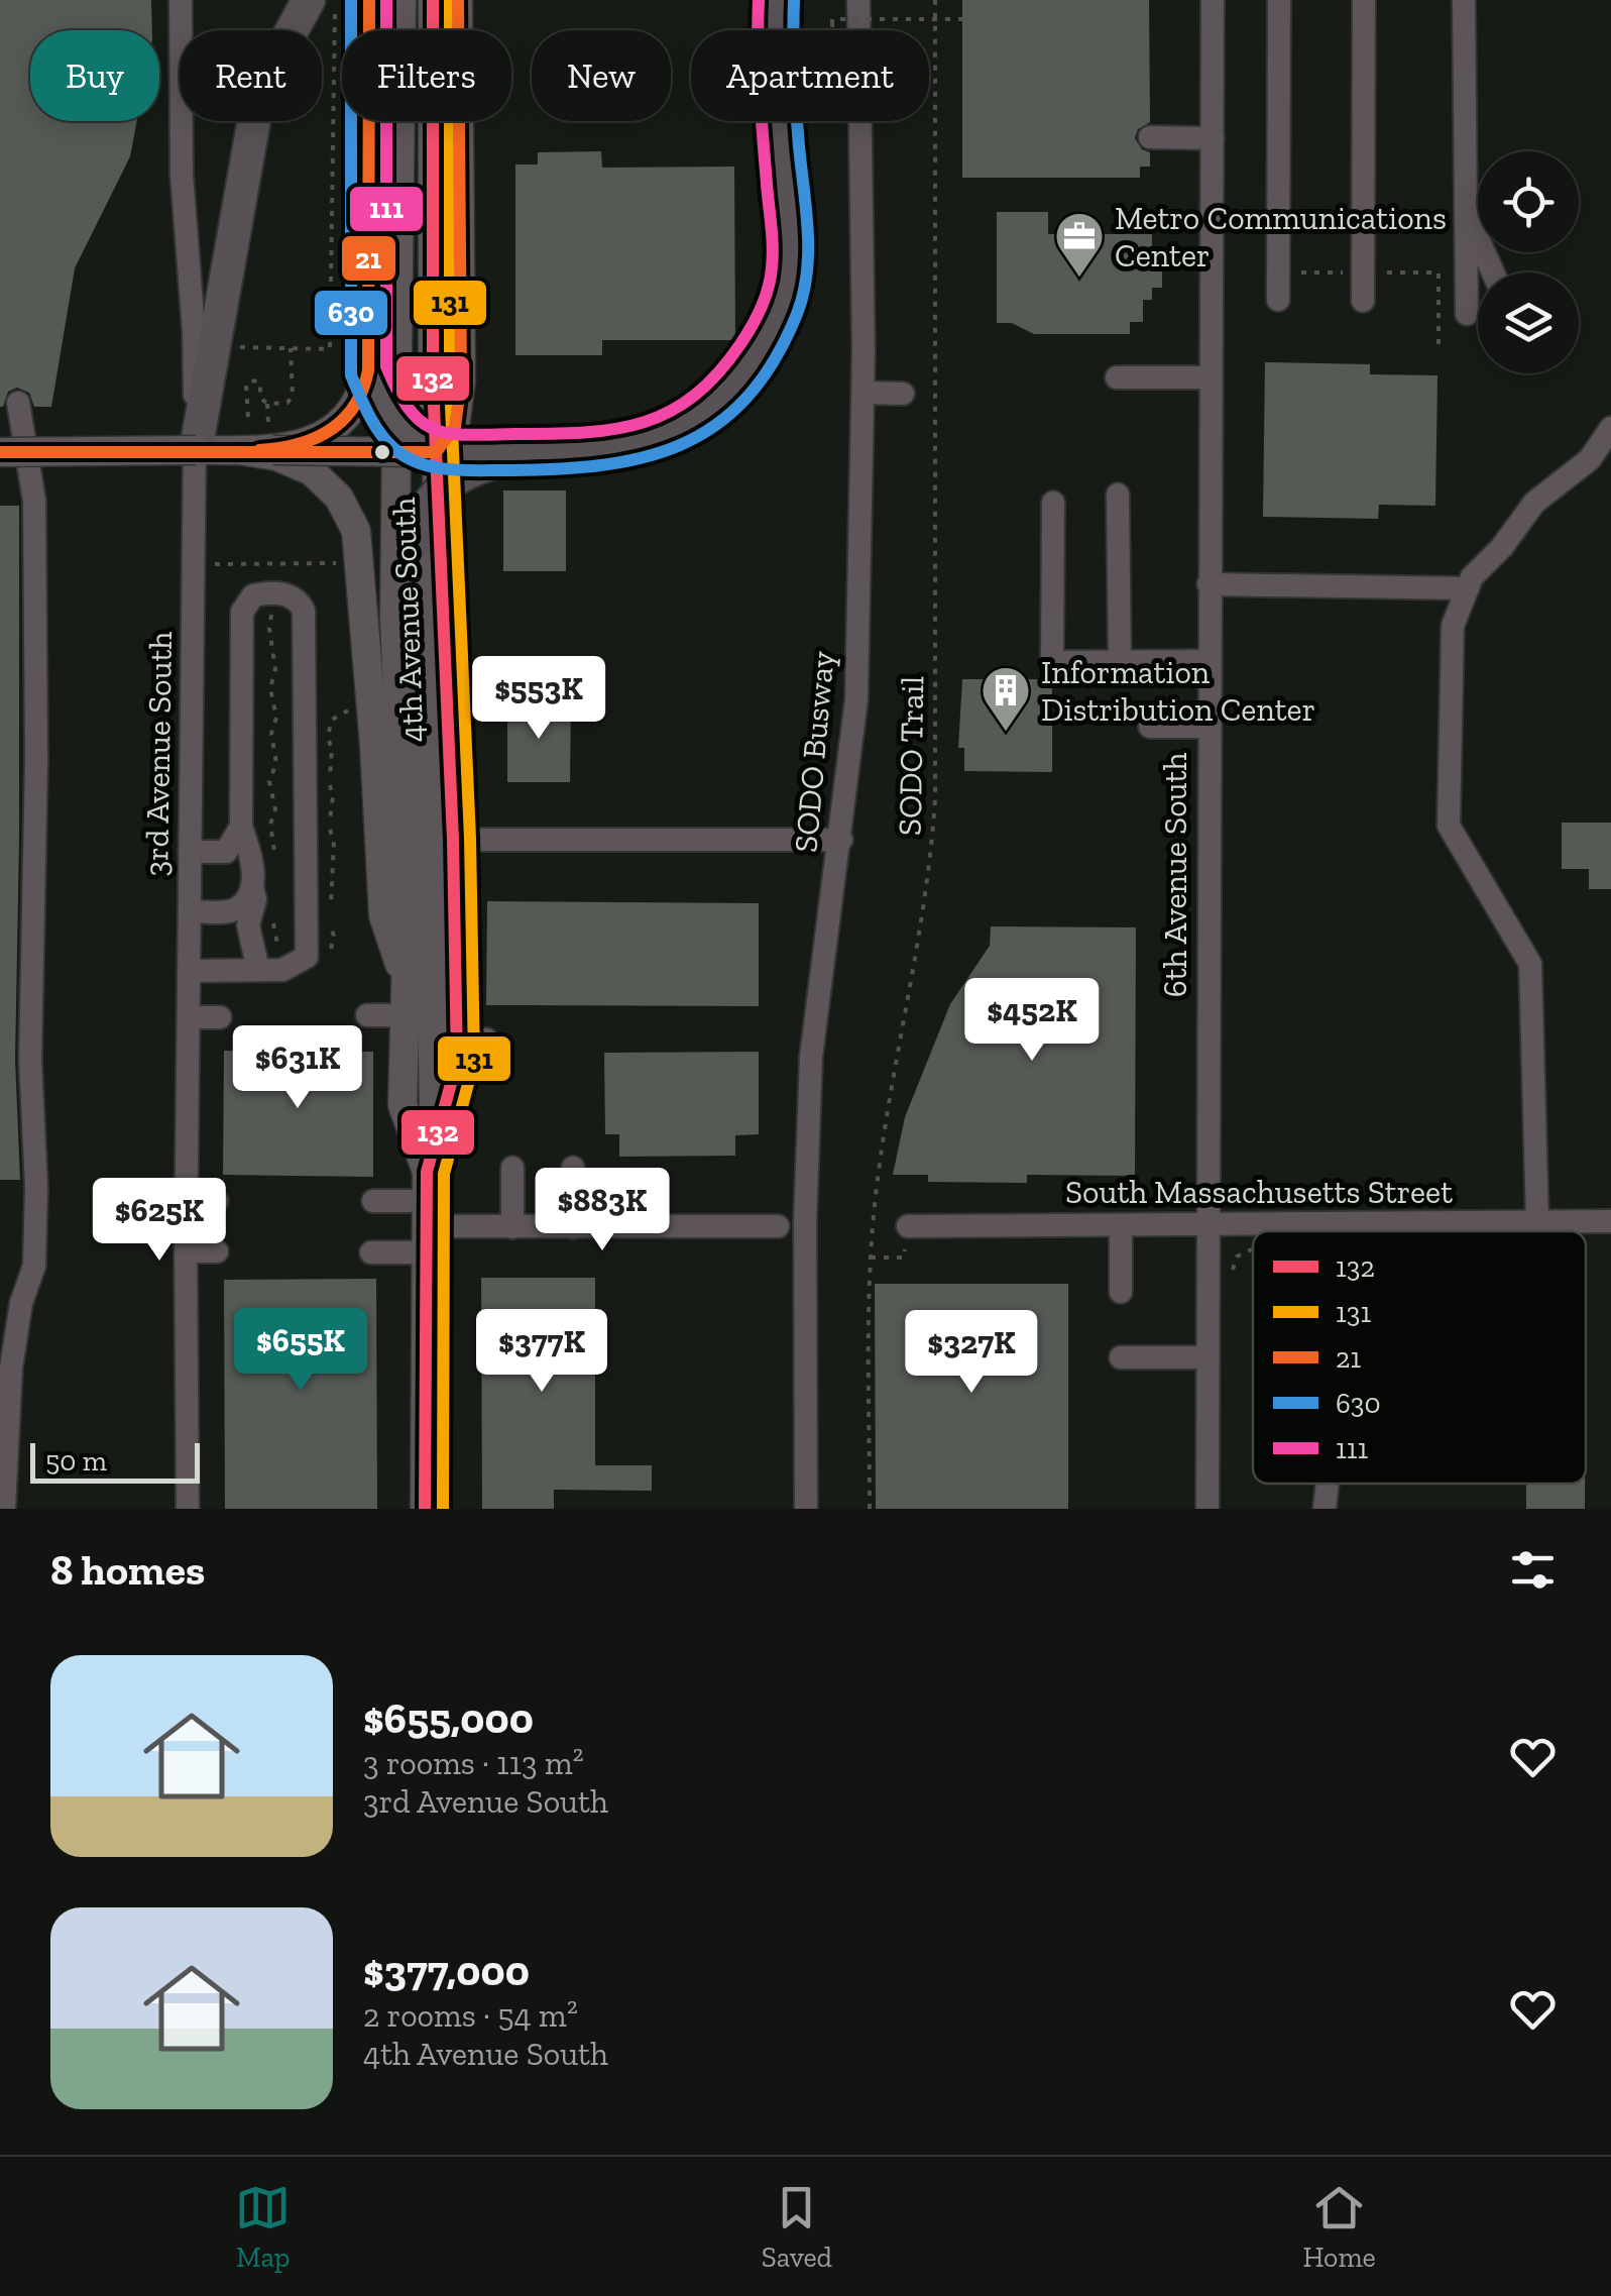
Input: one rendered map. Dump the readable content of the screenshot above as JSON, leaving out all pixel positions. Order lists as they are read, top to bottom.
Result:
{
  "streets": {
    "main road": ["4th Avenue South"],
    "street": [
      "SODO Busway",
      "3rd Avenue South",
      "6th Avenue South",
      "South Massachusetts Street"
    ],
    "path": ["SODO Trail"]
  },
  "crossings": [
    ["6th Avenue South", "South Massachusetts Street"]
  ],
  "places": {
    "office": ["Metro Communications Center"],
    "building": ["Information Distribution Center"]
  },
  "lines": [
    "transit line 132",
    "transit line 131",
    "transit line 21",
    "transit line 630",
    "transit line 111"
  ],
  "legend": [
    "132",
    "131",
    "21",
    "630",
    "111"
  ],
  "scale_bar": "50 m",
  "page": {
    "chip": [
      "Buy",
      "Rent",
      "Filters",
      "New",
      "Apartment"
    ],
    "price": [
      "$553K",
      "$452K",
      "$631K",
      "$883K",
      "$625K",
      "$655K",
      "$377K",
      "$327K"
    ],
    "scale": "50 m",
    "heading": "8 homes",
    "list": [
      {
        "name": "$655,000",
        "note": "3 rooms · 113 m² · 3rd Avenue South"
      },
      {
        "name": "$377,000",
        "note": "2 rooms · 54 m² · 4th Avenue South"
      }
    ],
    "tabs": ["Map", "Saved", "Home"]
  }
}
